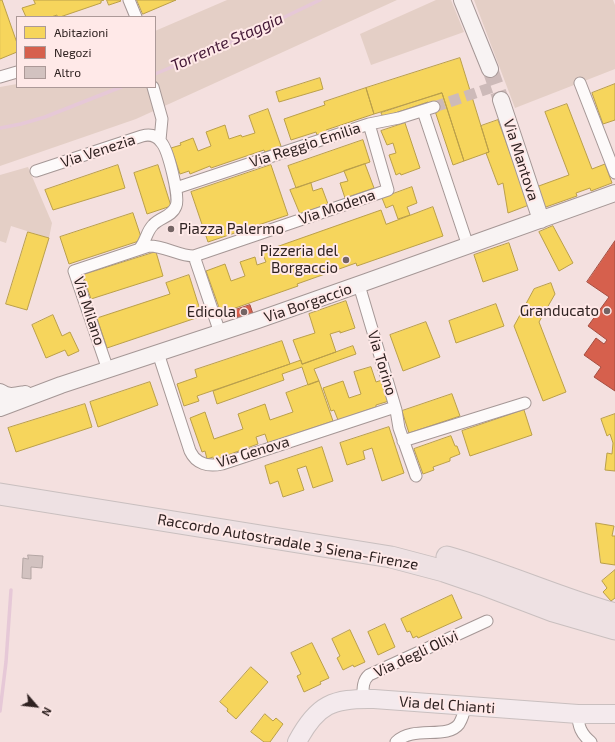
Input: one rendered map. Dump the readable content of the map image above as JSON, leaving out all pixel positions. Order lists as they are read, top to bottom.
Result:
{
  "streets": {
    "highway": ["Raccordo Autostradale 3 Siena-Firenze"],
    "main road": ["Via Mantova", "Via Borgaccio", "Via del Chianti"],
    "street": [
      "Via Reggio Emilia",
      "Via Venezia",
      "Via Modena",
      "Via Milano",
      "Via Torino",
      "Via Genova",
      "Via degli Olivi"
    ]
  },
  "crossings": [
    ["Via Reggio Emilia", "Via Modena"],
    ["Via Mantova", "Via Borgaccio"],
    ["Via Borgaccio", "Via Milano"],
    ["Via Borgaccio", "Via Torino"],
    ["Via Borgaccio", "Via Genova"],
    ["Via Torino", "Via Genova"],
    ["Via degli Olivi", "Via del Chianti"]
  ],
  "water": ["Torrente Staggia"],
  "places": [
    "Piazza Palermo",
    "Pizzeria del Borgaccio",
    "Granducato",
    "Edicola"
  ],
  "legend": ["Abitazioni", "Negozi", "Altro"],
  "north": "bottom right"
}
